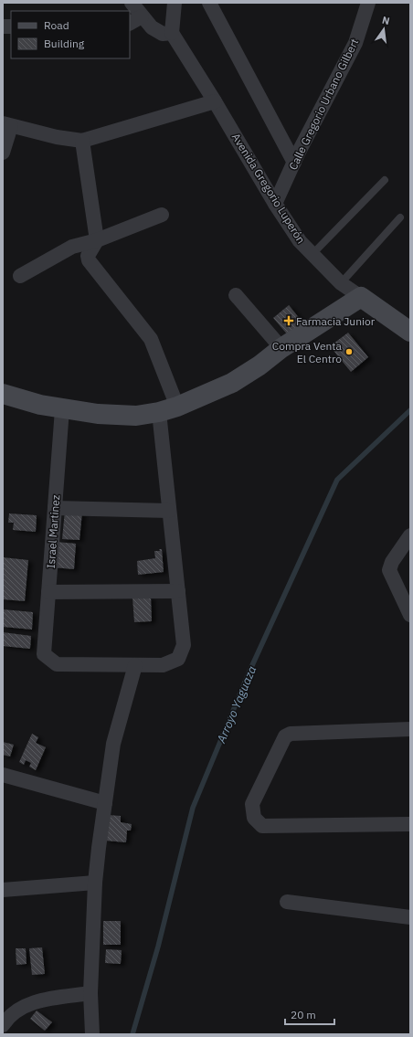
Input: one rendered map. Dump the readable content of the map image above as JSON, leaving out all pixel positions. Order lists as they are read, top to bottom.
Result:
{
  "streets": {
    "street": ["Calle Gregorio Urbano Gilbert", "Avenida Gregorio Luperón", "Israel Martinez"]
  },
  "crossings": [
    ["Calle Gregorio Urbano Gilbert", "Avenida Gregorio Luperón"]
  ],
  "water": ["Arroyo Yaguaza"],
  "places": {
    "health": ["Farmacia Junior"],
    "other": ["Compra Venta El Centro"]
  },
  "legend": ["Road", "Building"],
  "scale_bar": "20 m",
  "north": "top"
}
